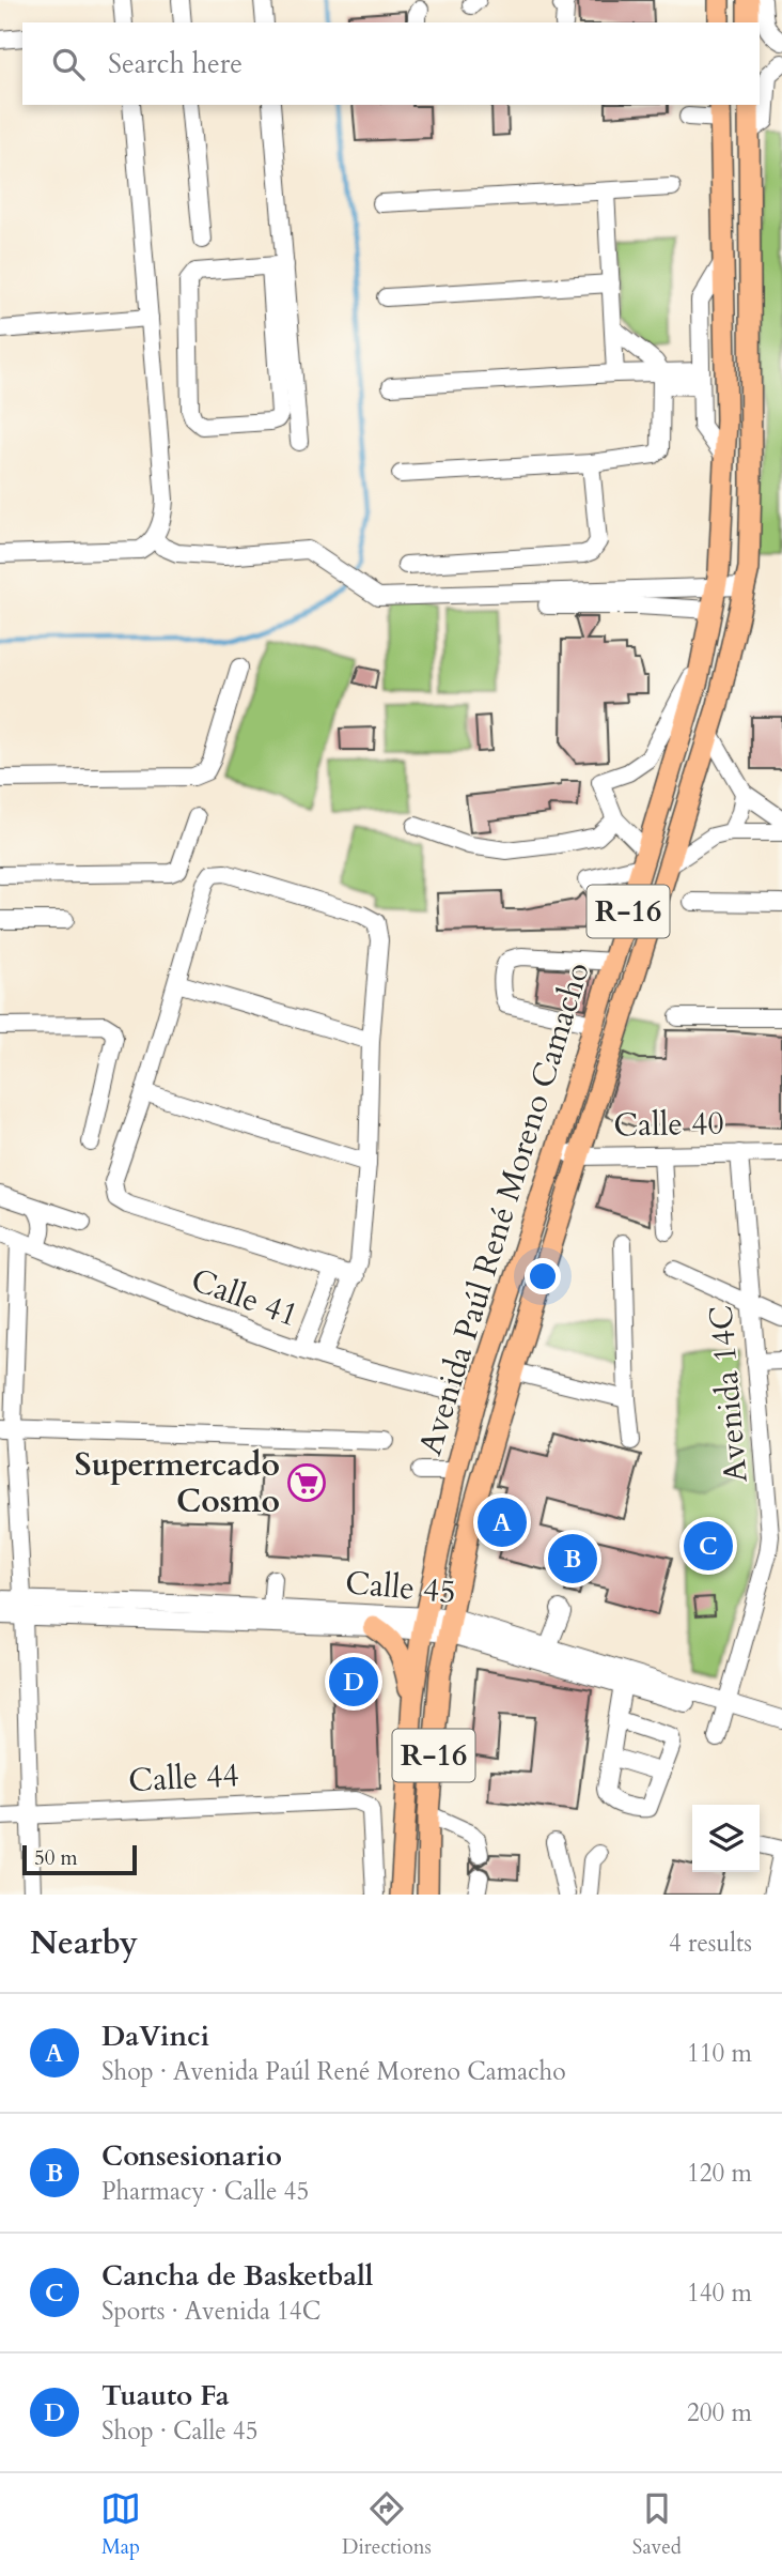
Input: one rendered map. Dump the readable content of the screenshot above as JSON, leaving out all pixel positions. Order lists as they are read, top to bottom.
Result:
{
  "streets": {
    "main road": ["R-16", "Avenida Paúl René Moreno Camacho"],
    "street": [
      "Calle 40",
      "Calle 41",
      "Avenida 14C",
      "Calle 45",
      "Calle 44"
    ]
  },
  "crossings": [
    ["Calle 40", "Avenida Paúl René Moreno Camacho"],
    ["Calle 40", "Avenida 14C"],
    ["Avenida Paúl René Moreno Camacho", "Calle 41"],
    ["Avenida Paúl René Moreno Camacho", "Calle 45"],
    ["Avenida 14C", "Calle 45"]
  ],
  "places": {
    "supermarket": ["Supermercado Cosmo"]
  },
  "scale_bar": "50 m",
  "page": {
    "search": "Search here",
    "pins": [
      "A",
      "C",
      "B",
      "D"
    ],
    "scale": "50 m",
    "heading": ["Nearby", "4 results"],
    "list": [
      {
        "mark": "A",
        "name": "DaVinci",
        "note": "Shop · Avenida Paúl René Moreno Camacho",
        "value": "110 m"
      },
      {
        "mark": "B",
        "name": "Consesionario",
        "note": "Pharmacy · Calle 45",
        "value": "120 m"
      },
      {
        "mark": "C",
        "name": "Cancha de Basketball",
        "note": "Sports · Avenida 14C",
        "value": "140 m"
      },
      {
        "mark": "D",
        "name": "Tuauto Fa",
        "note": "Shop · Calle 45",
        "value": "200 m"
      }
    ],
    "nav": ["Map", "Directions", "Saved"]
  }
}
